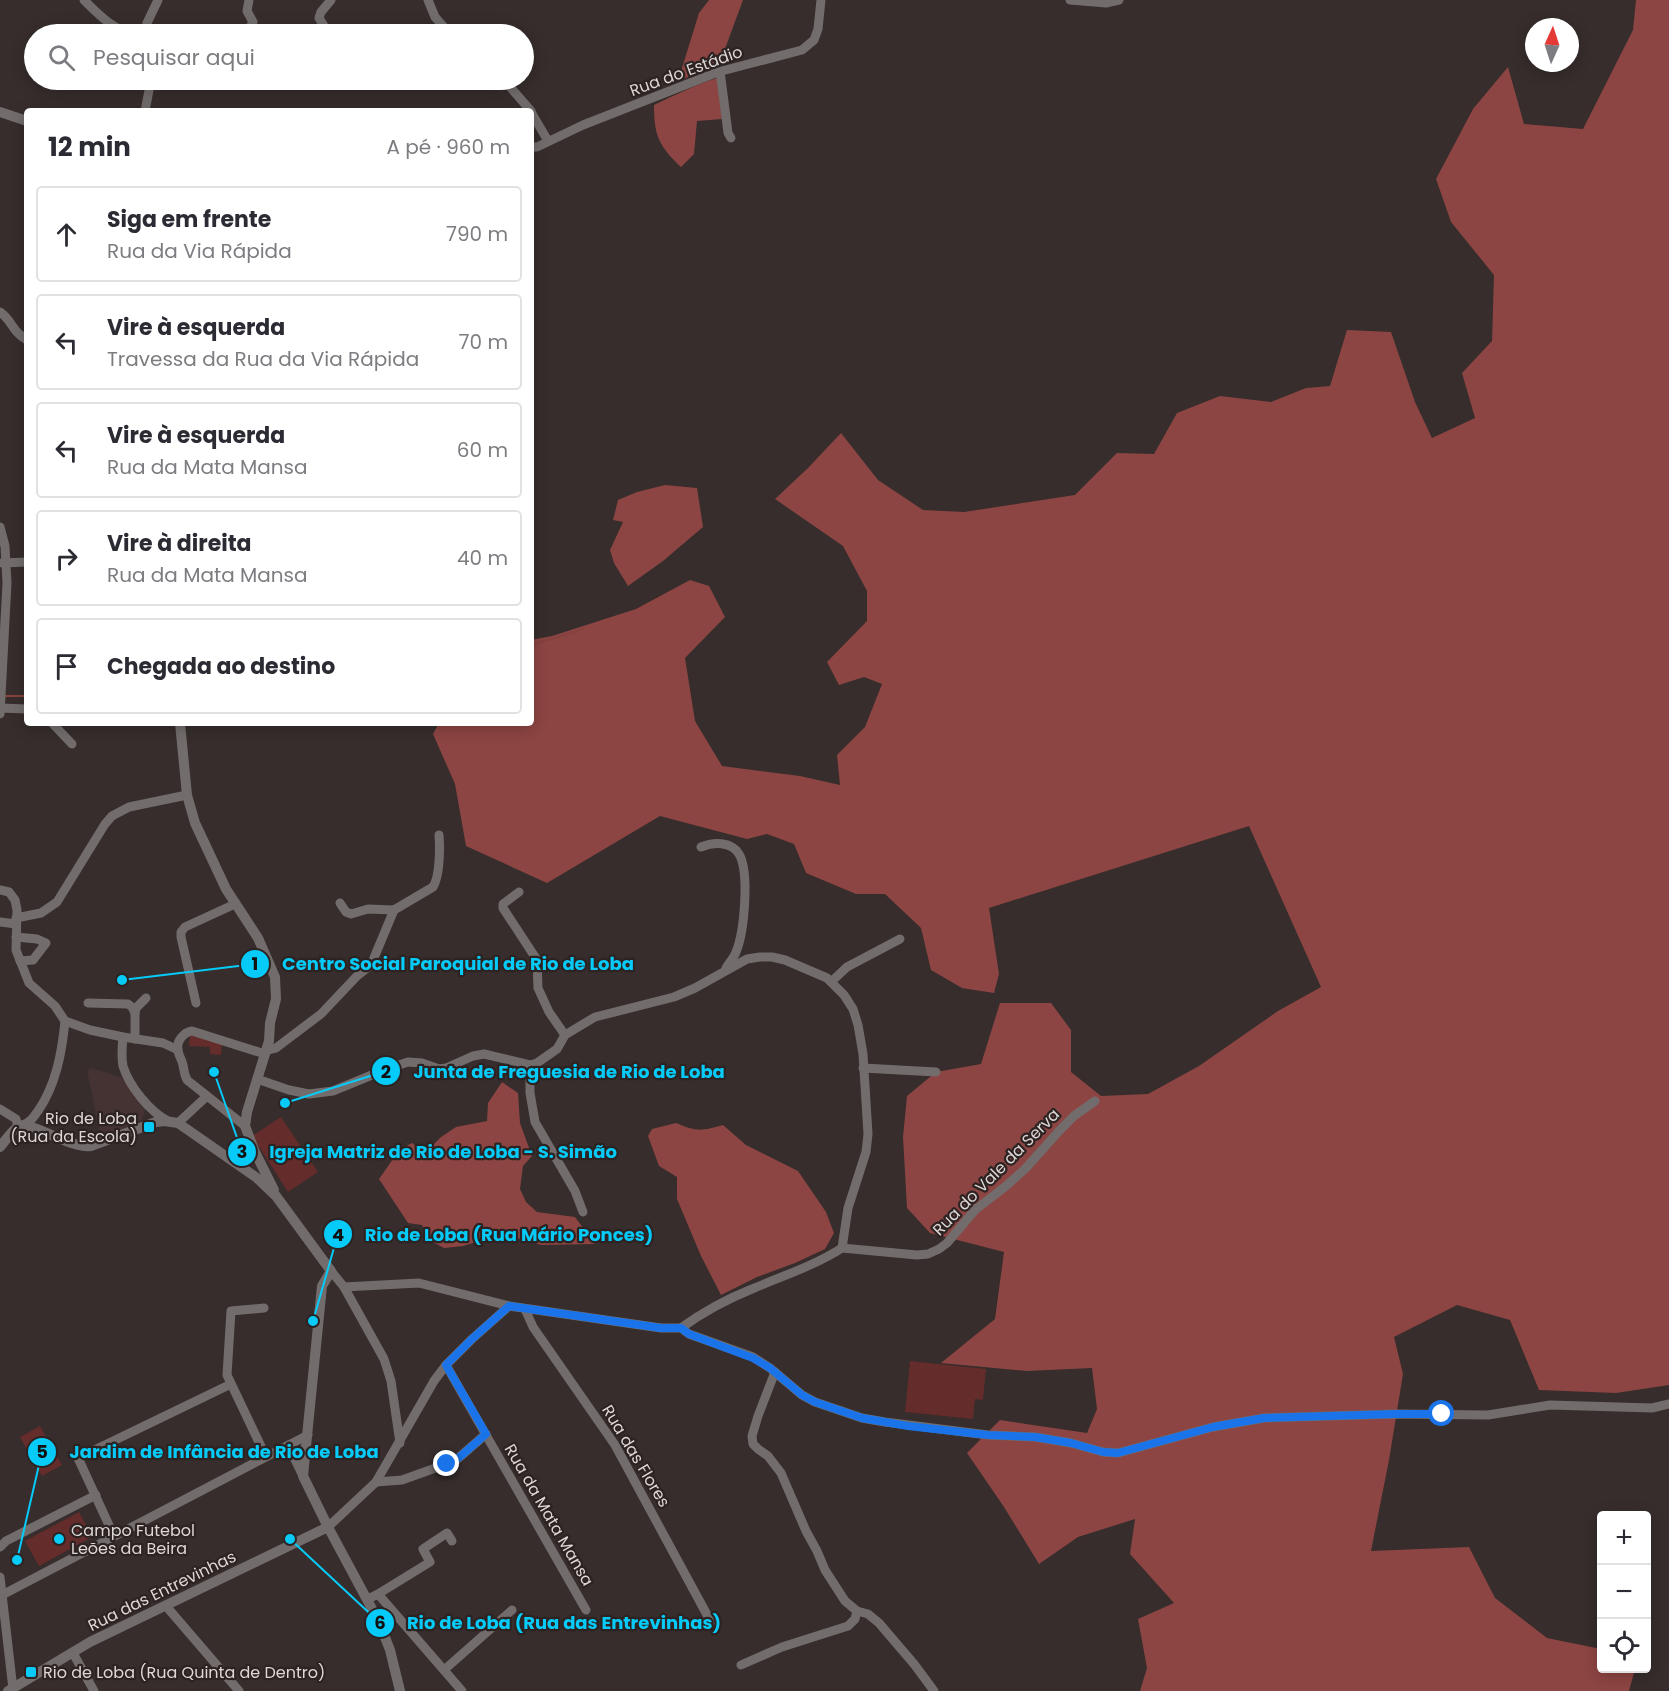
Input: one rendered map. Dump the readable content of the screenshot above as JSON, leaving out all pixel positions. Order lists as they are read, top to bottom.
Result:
{
  "streets": {
    "street": [
      "Rua do Estádio",
      "Rua do Vale da Serva",
      "Rua das Flores",
      "Rua da Mata Mansa",
      "Rua das Entrevinhas"
    ]
  },
  "places": {
    "other": [
      "Centro Social Paroquial de Rio de Loba",
      "Igreja Matriz de Rio de Loba - S. Simão",
      "Junta de Freguesia de Rio de Loba",
      "Rio de Loba (Rua Mário Ponces)",
      "Campo Futebol Leões da Beira",
      "Rio de Loba (Rua das Entrevinhas)",
      "Jardim de Infância de Rio de Loba"
    ],
    "transit": ["Rio de Loba (Rua da Escola)", "Rio de Loba (Rua Quinta de Dentro)"]
  },
  "north": "top",
  "page": {
    "search": "Pesquisar aqui",
    "heading": ["12 min", "A pé · 960 m"],
    "list": [
      ["Siga em frente", "Rua da Via Rápida", "790 m"],
      ["Vire à esquerda", "Travessa da Rua da Via Rápida", "70 m"],
      ["Vire à esquerda", "Rua da Mata Mansa", "60 m"],
      ["Vire à direita", "Rua da Mata Mansa", "40 m"],
      "Chegada ao destino"
    ],
    "map_buttons": ["+", "−"]
  }
}
